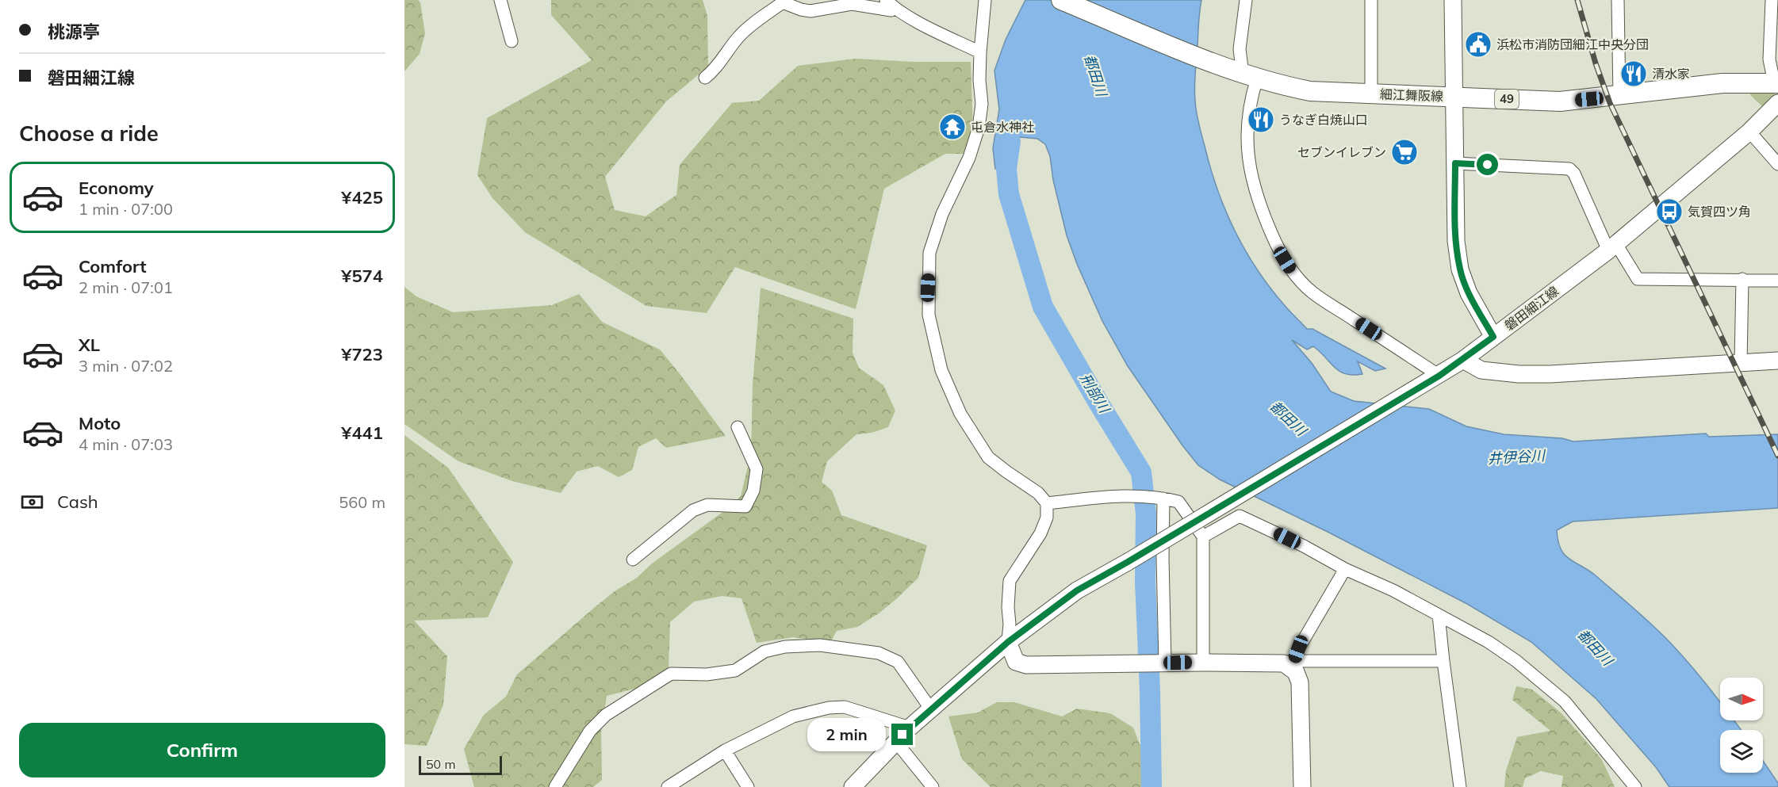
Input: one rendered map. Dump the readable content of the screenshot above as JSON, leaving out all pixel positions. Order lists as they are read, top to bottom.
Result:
{
  "streets": {
    "main road": ["細江舞阪線", "49", "磐田細江線"]
  },
  "water": ["都田川", "刑部川", "井伊谷川"],
  "places": {
    "public building": ["浜松市消防団細江中央分団"],
    "restaurant": ["清水家", "うなぎ白焼山口"],
    "temple": ["屯倉水神社"],
    "supermarket": ["セブンイレブン"],
    "bus stop": ["気賀四ツ角"]
  },
  "scale_bar": "50 m",
  "north": "right",
  "page": {
    "banner": ["桃源亭", "磐田細江線"],
    "heading": "Choose a ride",
    "list": [
      {
        "name": "Economy",
        "note": "1 min · 07:00",
        "value": "¥425"
      },
      {
        "name": "Comfort",
        "note": "2 min · 07:01",
        "value": "¥574"
      },
      {
        "name": "XL",
        "note": "3 min · 07:02",
        "value": "¥723"
      },
      {
        "name": "Moto",
        "note": "4 min · 07:03",
        "value": "¥441"
      }
    ],
    "pay": ["Cash", "560 m"],
    "buttons": "Confirm",
    "bubble": "2 min",
    "scale": "50 m"
  }
}
